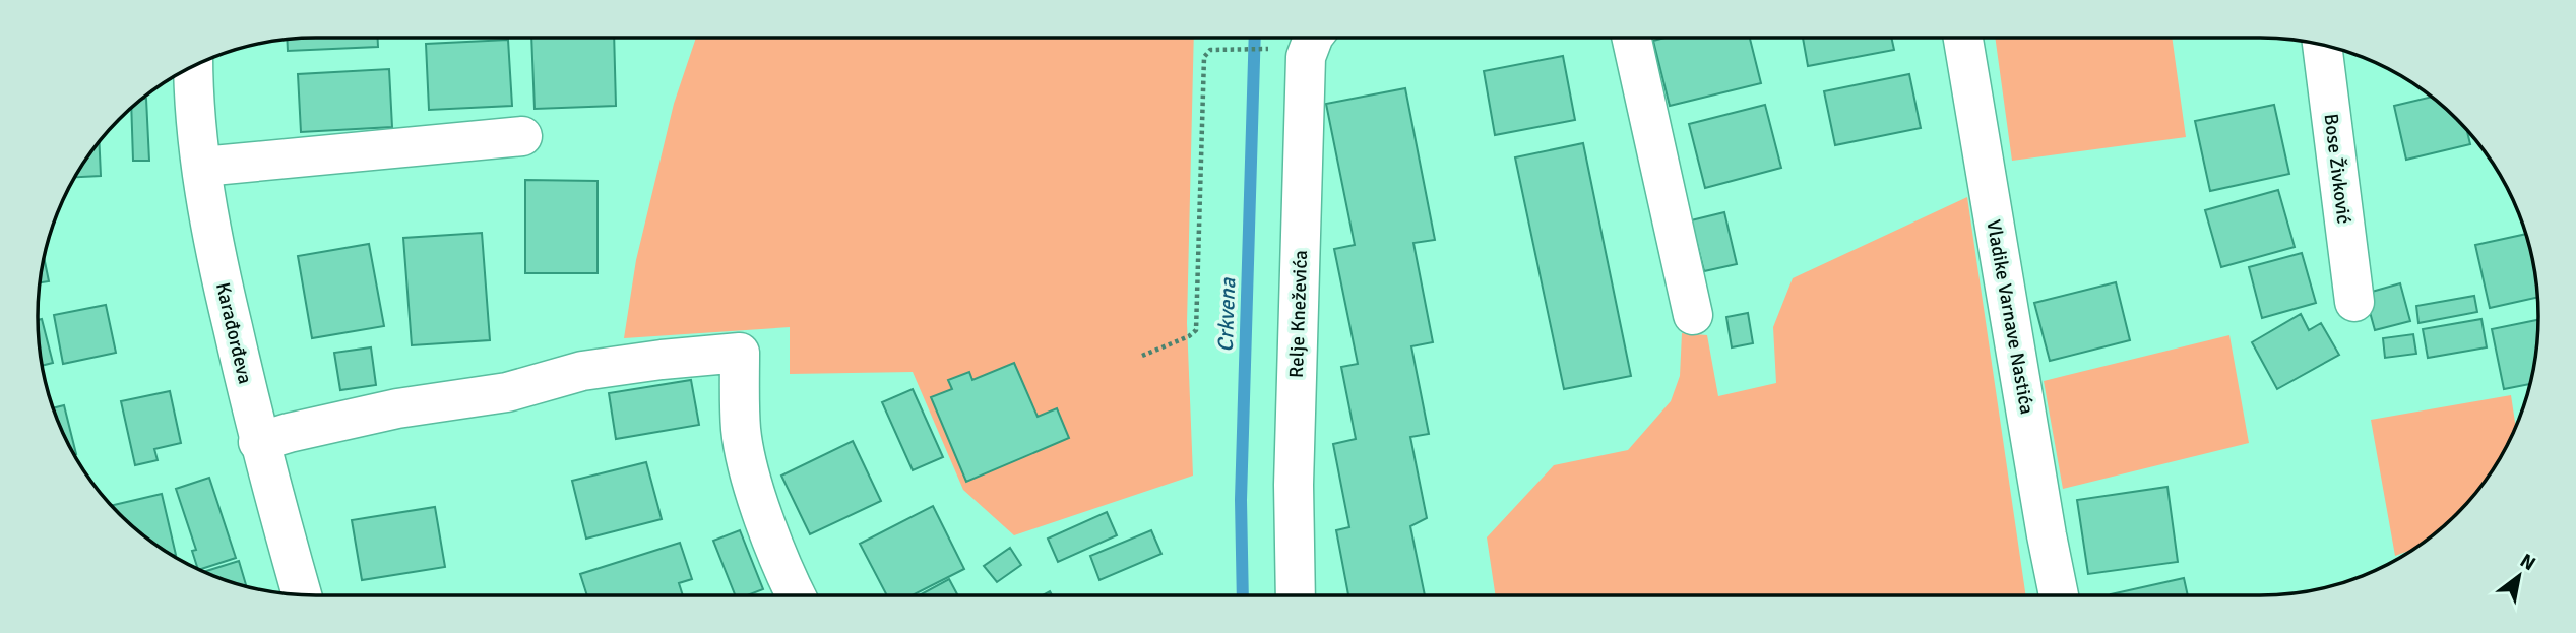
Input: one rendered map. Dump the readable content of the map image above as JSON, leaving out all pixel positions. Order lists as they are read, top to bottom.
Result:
{
  "streets": {
    "street": [
      "Bose Živković",
      "Relje Kneževića",
      "Vladike Varnave Nastića",
      "Karađorđeva"
    ]
  },
  "water": ["Crkvena"],
  "north": "top right"
}
